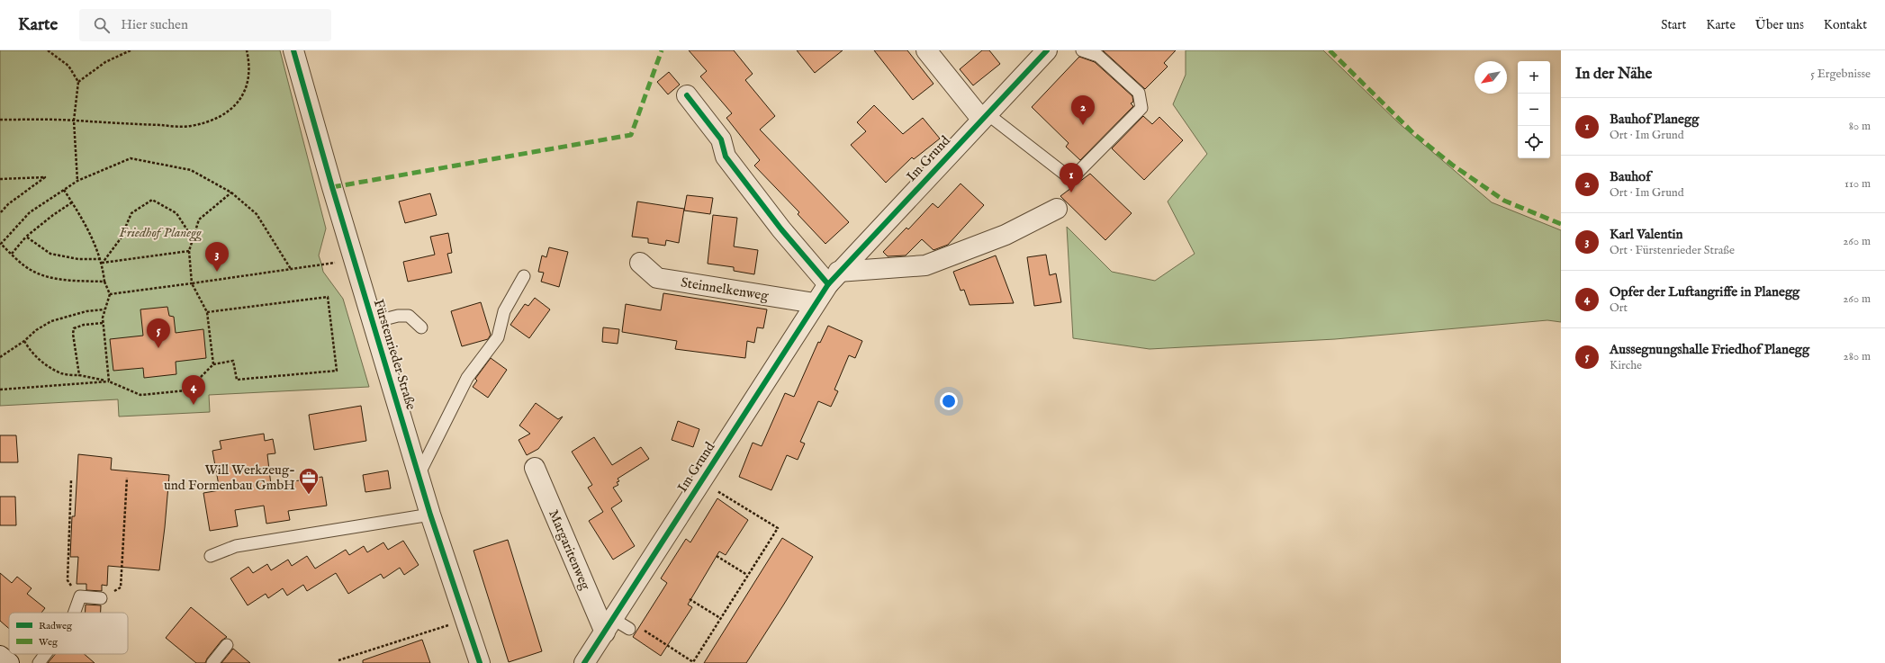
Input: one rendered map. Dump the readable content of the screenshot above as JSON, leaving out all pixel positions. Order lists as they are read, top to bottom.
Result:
{
  "streets": {
    "street": [
      "Im Grund",
      "Steinnelkenweg",
      "Fürstenrieder Straße",
      "Margaritenweg"
    ]
  },
  "crossings": [
    ["Im Grund", "Steinnelkenweg"],
    ["Im Grund", "Margaritenweg"]
  ],
  "parks": ["Friedhof Planegg"],
  "places": {
    "office": ["Will Werkzeug- und Formenbau GmbH"]
  },
  "legend": ["Radweg", "Weg"],
  "north": "bottom left",
  "page": {
    "header": "Karte",
    "search": "Hier suchen",
    "nav": [
      "Start",
      "Karte",
      "Über uns",
      "Kontakt"
    ],
    "heading": ["In der Nähe", "5 Ergebnisse"],
    "map_buttons": ["+", "−"],
    "pins": [
      "2",
      "1",
      "3",
      "5",
      "4"
    ],
    "list": [
      {
        "mark": "1",
        "name": "Bauhof Planegg",
        "note": "Ort · Im Grund",
        "value": "80 m"
      },
      {
        "mark": "2",
        "name": "Bauhof",
        "note": "Ort · Im Grund",
        "value": "110 m"
      },
      {
        "mark": "3",
        "name": "Karl Valentin",
        "note": "Ort · Fürstenrieder Straße",
        "value": "260 m"
      },
      {
        "mark": "4",
        "name": "Opfer der Luftangriffe in Planegg",
        "note": "Ort",
        "value": "260 m"
      },
      {
        "mark": "5",
        "name": "Aussegnungshalle Friedhof Planegg",
        "note": "Kirche",
        "value": "280 m"
      }
    ]
  }
}
